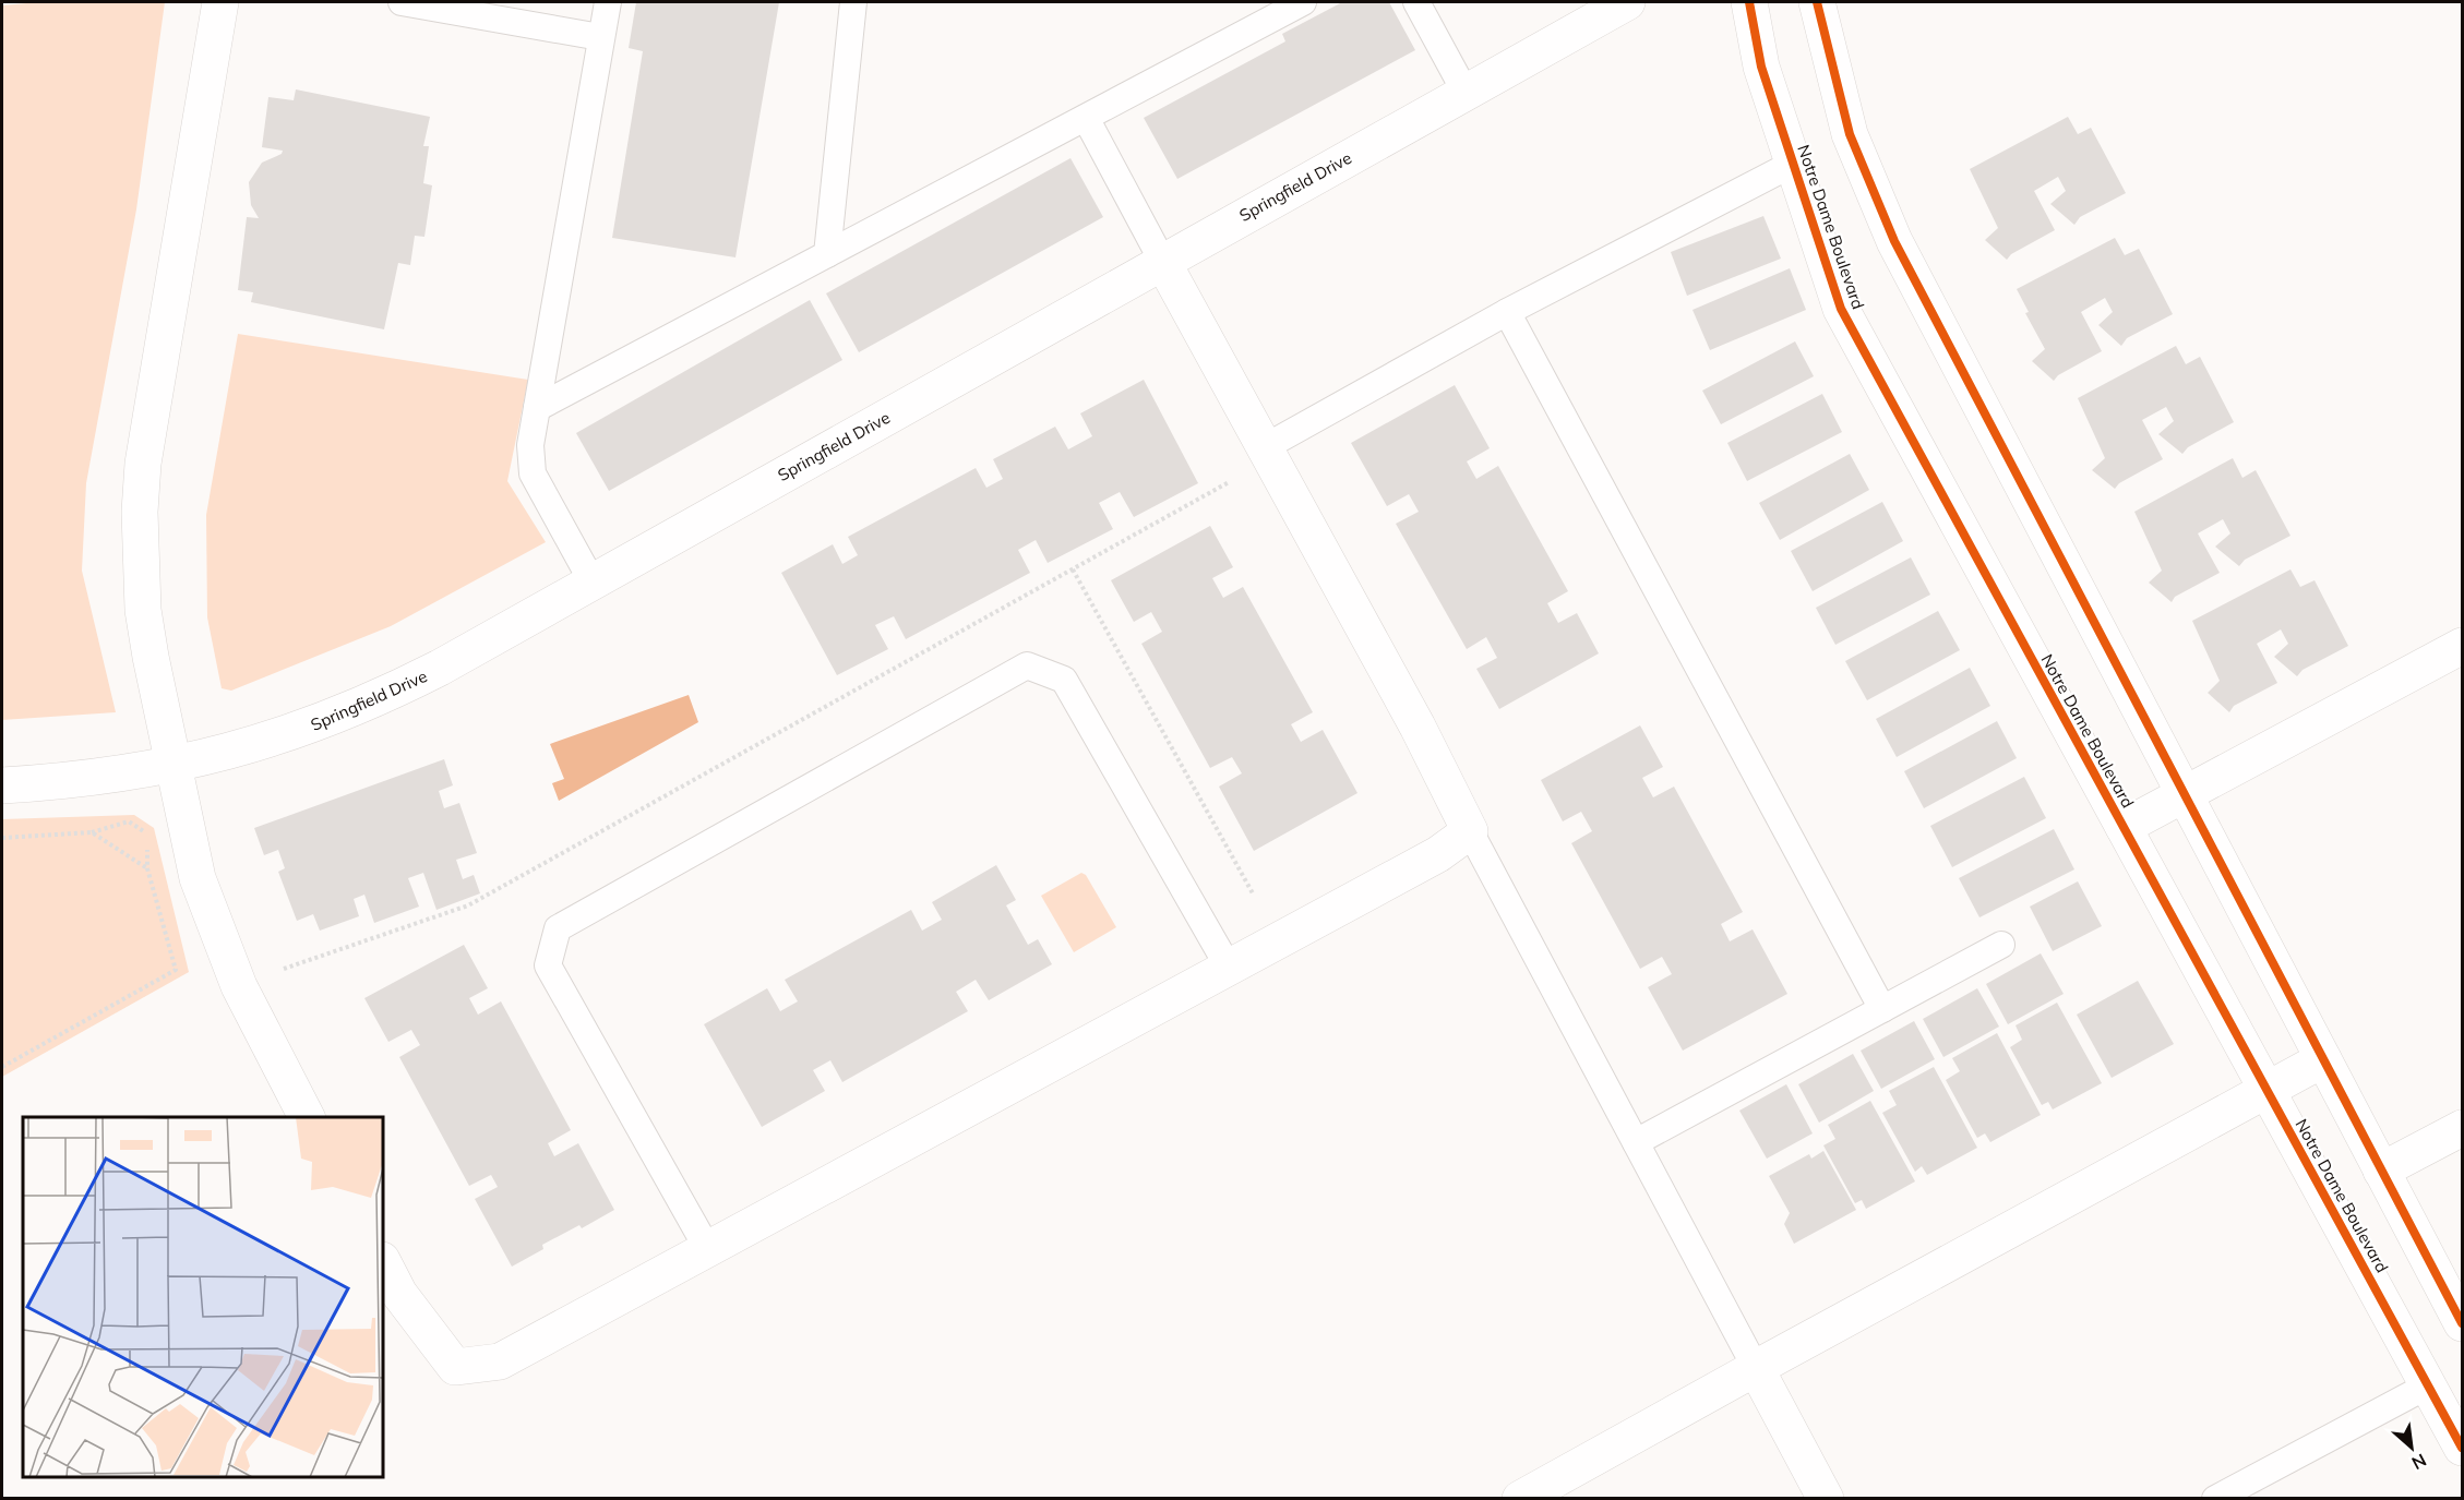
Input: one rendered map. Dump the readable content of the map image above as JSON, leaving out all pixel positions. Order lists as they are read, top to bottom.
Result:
{
  "streets": {
    "street": ["Springfield Drive", "Notre Dame Boulevard"]
  },
  "north": "bottom right"
}
